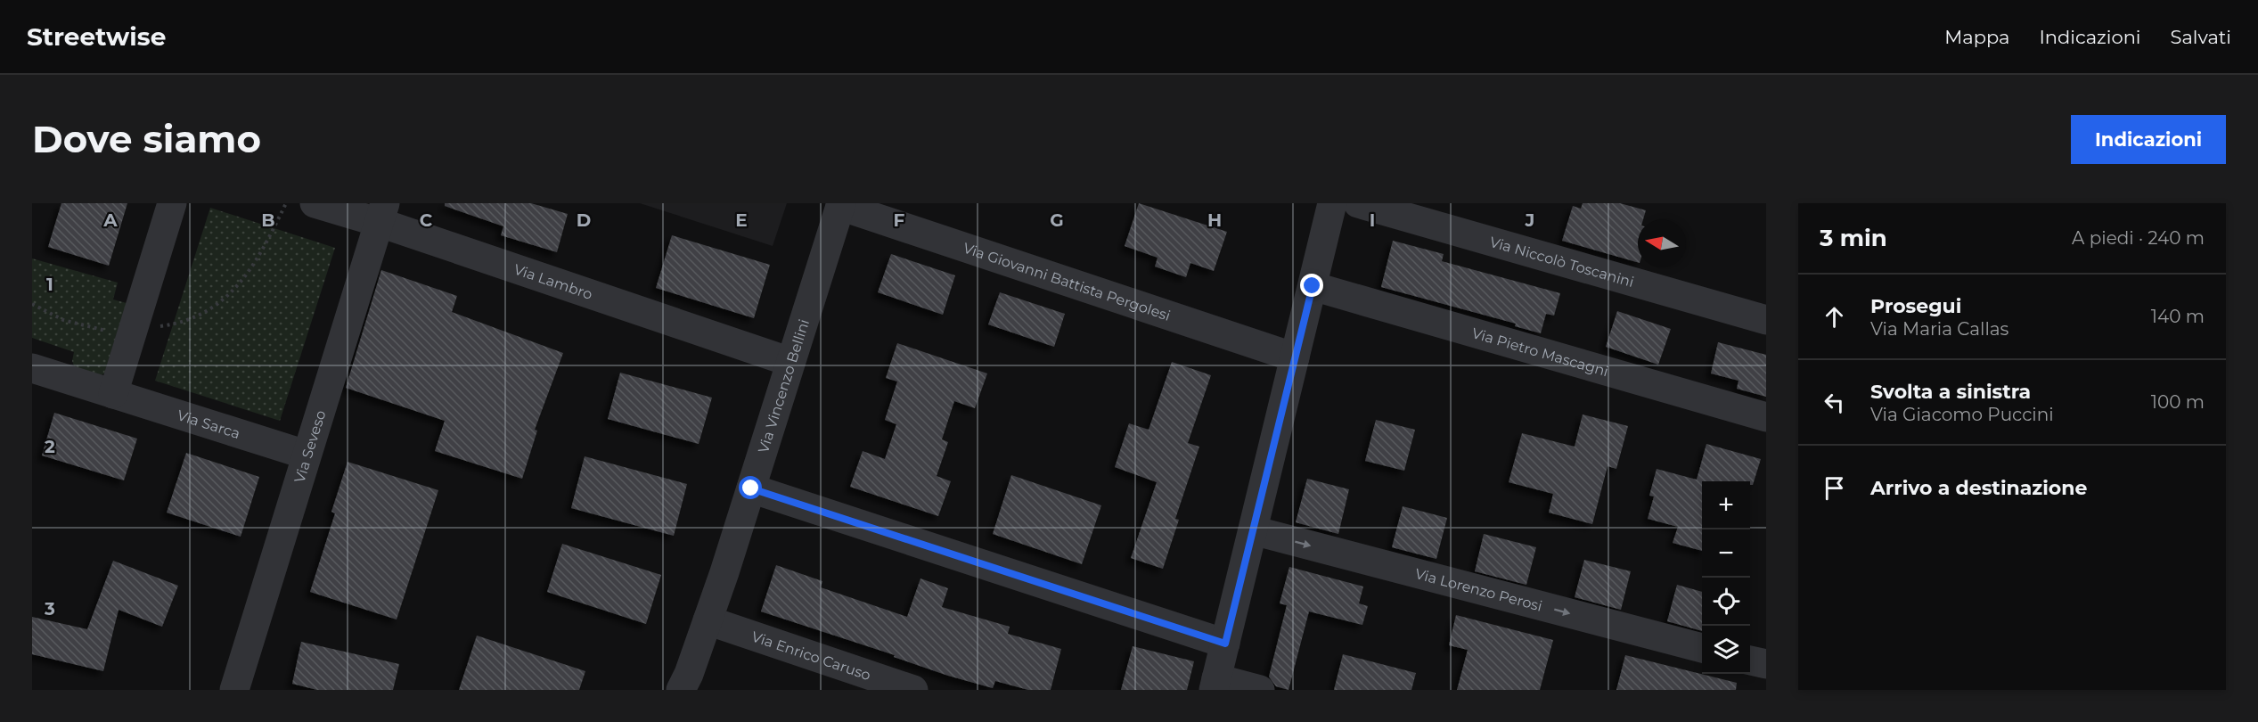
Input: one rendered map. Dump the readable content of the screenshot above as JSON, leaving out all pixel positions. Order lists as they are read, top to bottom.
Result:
{
  "streets": {
    "street": [
      "Via Niccolò Toscanini",
      "Via Lambro",
      "Via Giovanni Battista Pergolesi",
      "Via Pietro Mascagni",
      "Via Vincenzo Bellini",
      "Via Sarca",
      "Via Seveso",
      "Via Lorenzo Perosi",
      "Via Enrico Caruso"
    ]
  },
  "crossings": [
    ["Via Lambro", "Via Vincenzo Bellini"],
    ["Via Lambro", "Via Seveso"],
    ["Via Giovanni Battista Pergolesi", "Via Vincenzo Bellini"],
    ["Via Vincenzo Bellini", "Via Enrico Caruso"],
    ["Via Sarca", "Via Seveso"]
  ],
  "one_way": ["Via Lorenzo Perosi"],
  "north": "left",
  "page": {
    "header": "Streetwise",
    "nav": ["Mappa", "Indicazioni", "Salvati"],
    "buttons": "Indicazioni",
    "title": "Dove siamo",
    "heading": ["3 min", "A piedi · 240 m"],
    "list": [
      ["Prosegui", "Via Maria Callas", "140 m"],
      ["Svolta a sinistra", "Via Giacomo Puccini", "100 m"],
      "Arrivo a destinazione"
    ],
    "map_buttons": ["+", "−"]
  },
  "grid": {
    "columns": [
      "A",
      "B",
      "C",
      "D",
      "E",
      "F",
      "G",
      "H",
      "I",
      "J"
    ],
    "rows": ["1", "2", "3"]
  }
}
